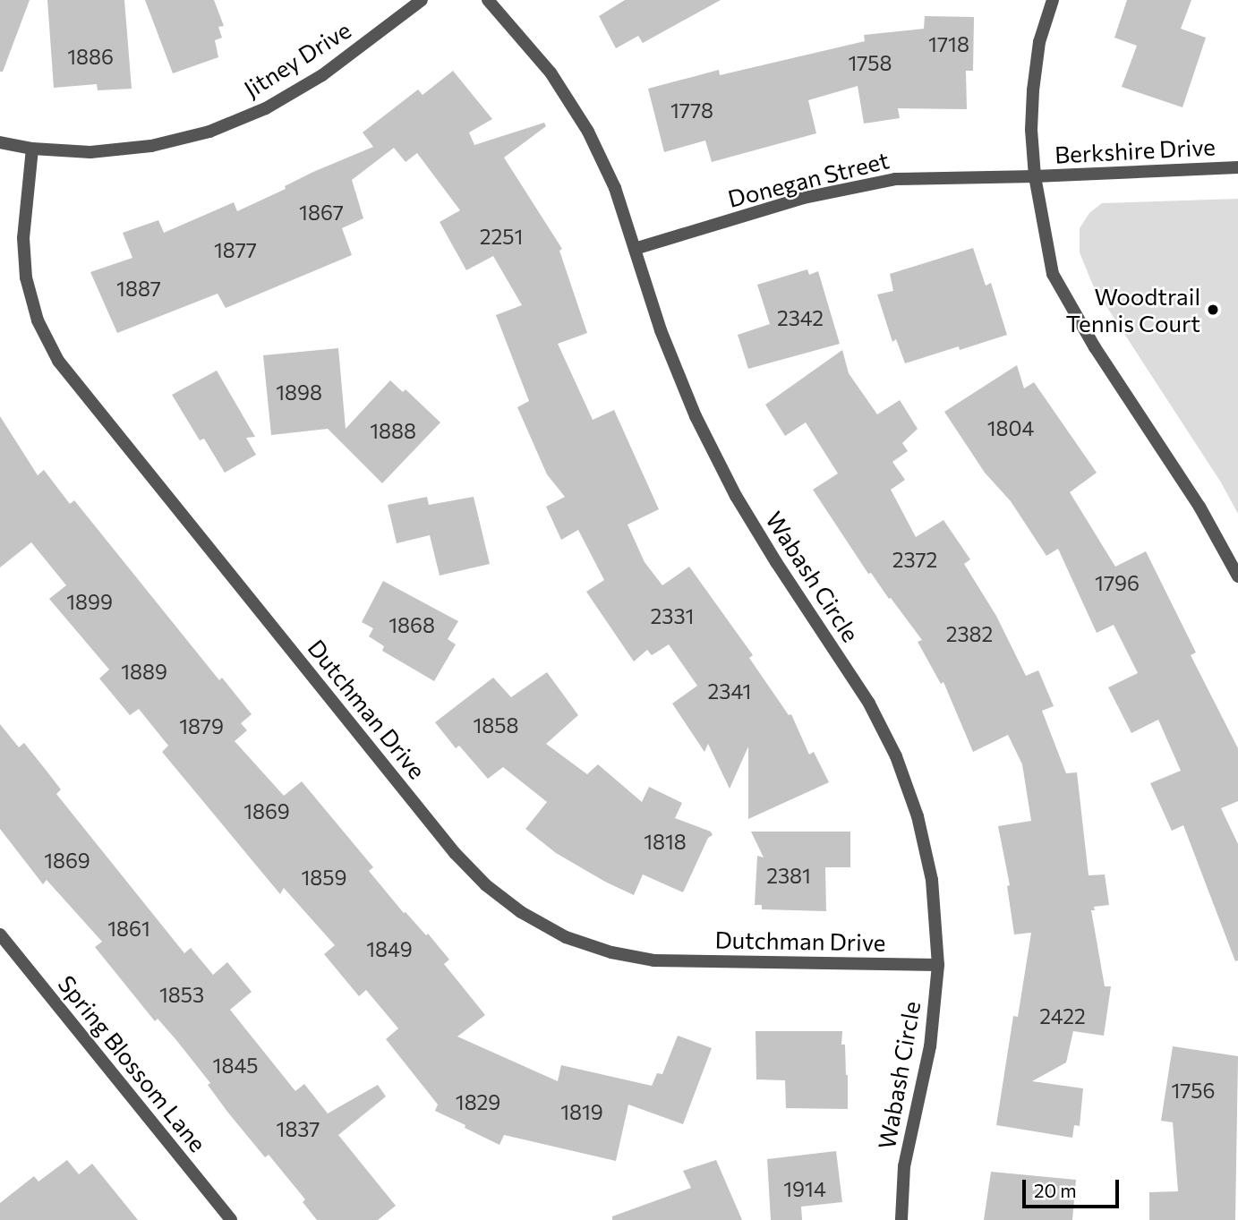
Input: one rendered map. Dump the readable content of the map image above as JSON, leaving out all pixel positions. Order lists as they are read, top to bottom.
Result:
{
  "streets": {
    "street": [
      "Jitney Drive",
      "Berkshire Drive",
      "Donegan Street",
      "Wabash Circle",
      "Dutchman Drive",
      "Spring Blossom Lane"
    ]
  },
  "crossings": [
    ["Jitney Drive", "Dutchman Drive"],
    ["Berkshire Drive", "Donegan Street"],
    ["Donegan Street", "Wabash Circle"],
    ["Wabash Circle", "Dutchman Drive"]
  ],
  "places": ["Woodtrail Tennis Court"],
  "house_numbers": [
    "1718",
    "1886",
    "1758",
    "1778",
    "1867",
    "2251",
    "1877",
    "1887",
    "2342",
    "1898",
    "1804",
    "1888",
    "2372",
    "1796",
    "1899",
    "2331",
    "1868",
    "2382",
    "1889",
    "2341",
    "1858",
    "1879",
    "1869",
    "1818",
    "1869",
    "2381",
    "1859",
    "1861",
    "1849",
    "1853",
    "2422",
    "1845",
    "1756",
    "1829",
    "1819",
    "1837",
    "1914"
  ],
  "scale_bar": "20 m"
}
